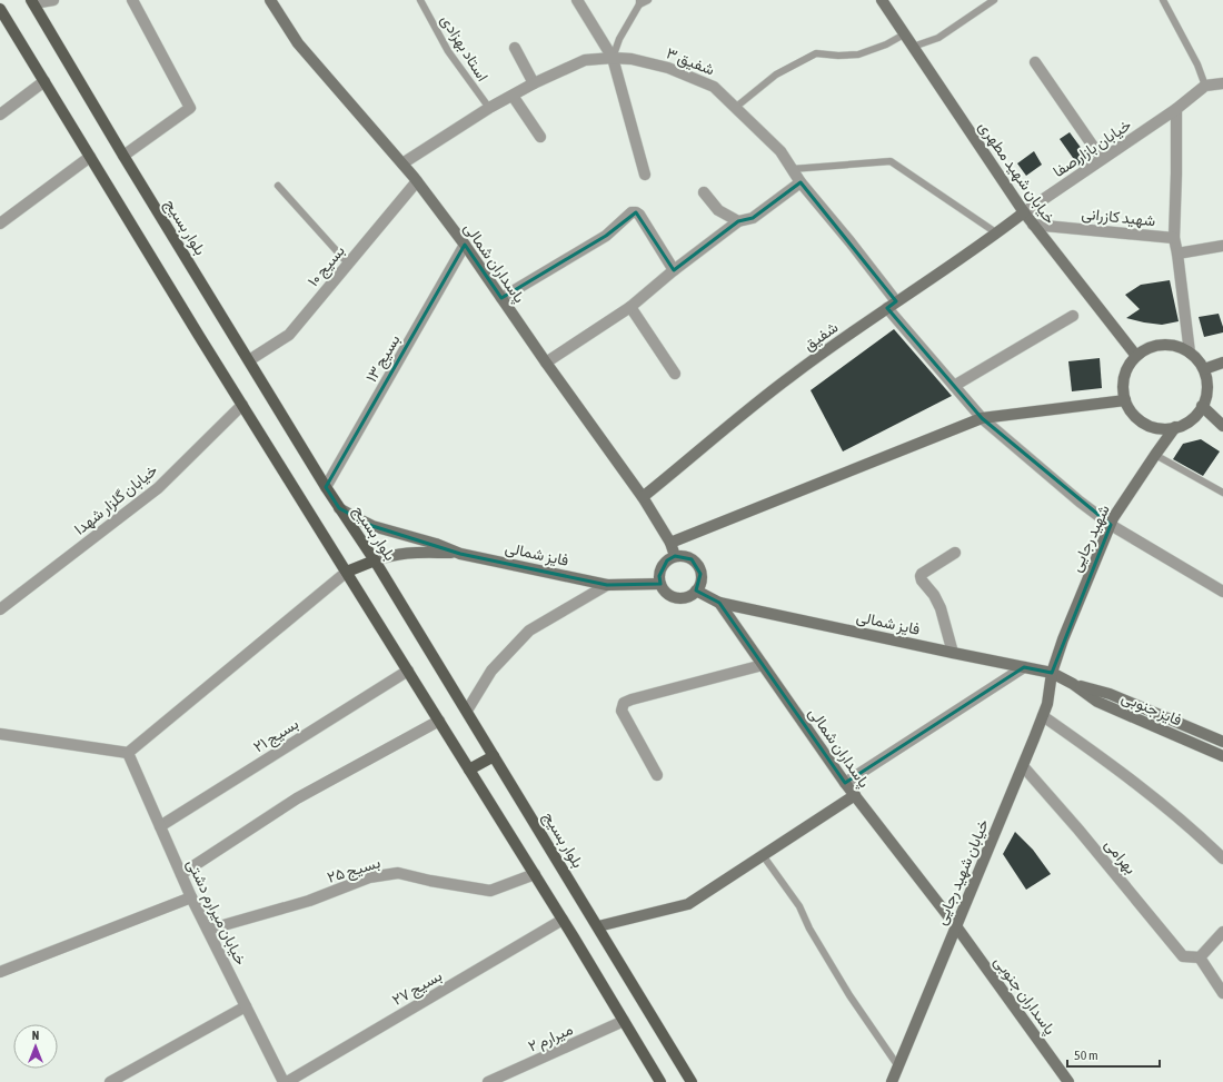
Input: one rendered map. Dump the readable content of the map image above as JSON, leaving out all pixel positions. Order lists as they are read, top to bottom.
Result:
{
  "streets": {
    "main road": [
      "خیابان شهید مطهری",
      "بلوار بسیج",
      "پاسداران شمالی",
      "شفیق",
      "شهید رجایی",
      "فایز شمالی",
      "فایز جنوبی",
      "خیابان شهید رجایی",
      "پاسداران جنوبی"
    ],
    "street": [
      "شفیق ۳",
      "خیابان بازار صفا",
      "شهید کازرانی",
      "بسیج ۱۰",
      "بسیج ۱۳",
      "خیابان گلزار شهدا",
      "بسیج ۲۱",
      "بهرامی",
      "بسیج ۲۵",
      "خیابان میرارم دشتی",
      "بسیج ۲۷",
      "میرارم ۲"
    ],
    "lane": ["استاد بهزادی"]
  },
  "crossings": [
    ["استاد بهزادی", "شفیق ۳"],
    ["شفیق ۳", "پاسداران شمالی"],
    ["شفیق ۳", "شفیق"],
    ["شفیق ۳", "شهید رجایی"],
    ["خیابان بازار صفا", "خیابان شهید مطهری"],
    ["خیابان بازار صفا", "شفیق"],
    ["خیابان شهید مطهری", "شهید کازرانی"],
    ["خیابان شهید مطهری", "شفیق"],
    ["خیابان شهید مطهری", "شهید رجایی"],
    ["بلوار بسیج", "بسیج ۱۰"],
    ["بلوار بسیج", "بسیج ۱۳"],
    ["بلوار بسیج", "فایز شمالی"],
    ["پاسداران شمالی", "بسیج ۱۰"],
    ["پاسداران شمالی", "شفیق"],
    ["پاسداران شمالی", "بسیج ۱۳"],
    ["پاسداران شمالی", "فایز شمالی"],
    ["پاسداران شمالی", "خیابان شهید رجایی"],
    ["پاسداران شمالی", "پاسداران جنوبی"],
    ["شهید رجایی", "فایز شمالی"],
    ["شهید رجایی", "فایز جنوبی"],
    ["شهید رجایی", "خیابان شهید رجایی"],
    ["فایز شمالی", "فایز جنوبی"],
    ["فایز شمالی", "خیابان شهید رجایی"],
    ["فایز جنوبی", "خیابان شهید رجایی"],
    ["بسیج ۲۱", "خیابان میرارم دشتی"],
    ["بهرامی", "خیابان شهید رجایی"],
    ["بسیج ۲۵", "خیابان میرارم دشتی"],
    ["خیابان شهید رجایی", "پاسداران جنوبی"]
  ],
  "scale_bar": "50 m",
  "north": "top"
}
